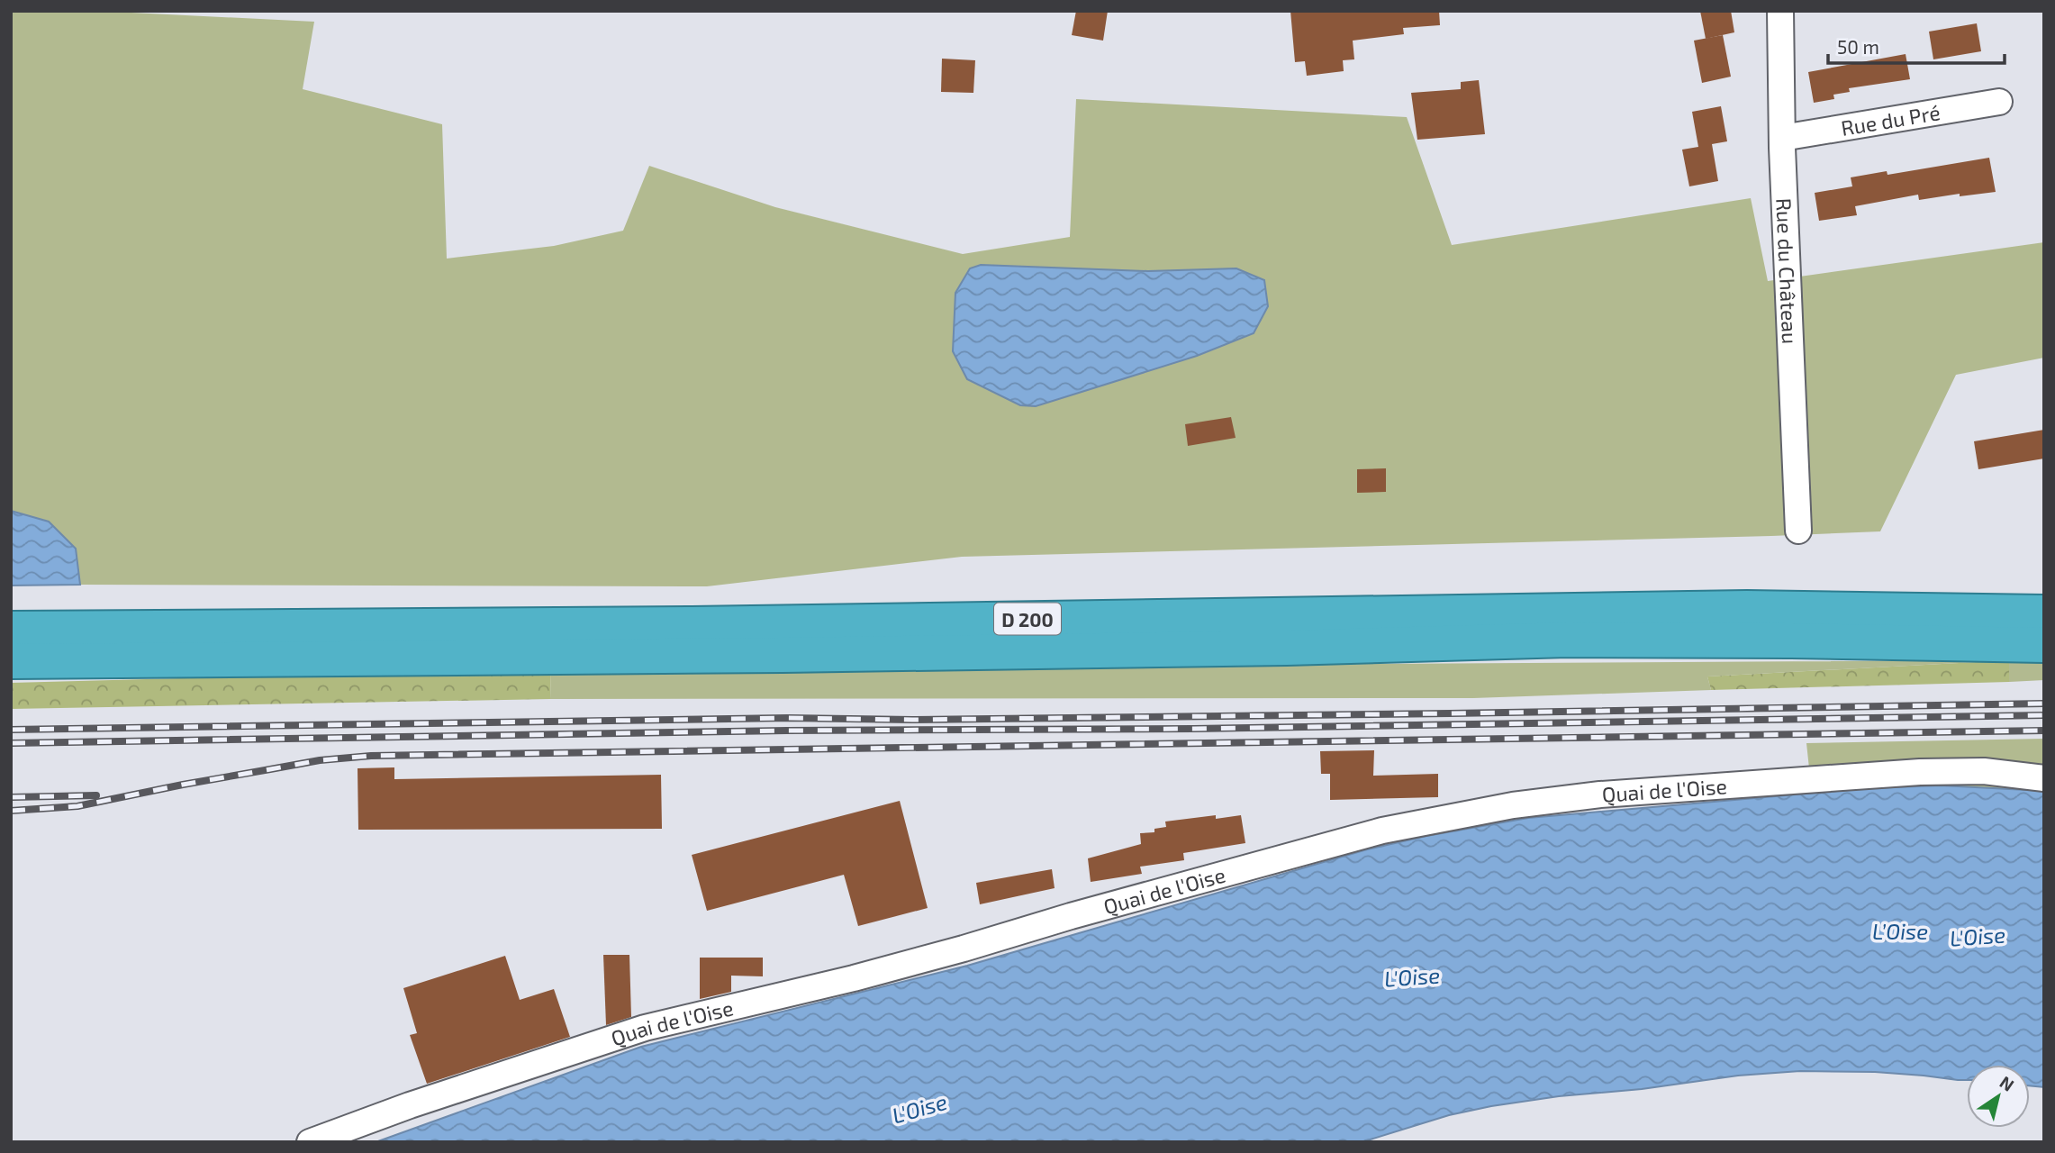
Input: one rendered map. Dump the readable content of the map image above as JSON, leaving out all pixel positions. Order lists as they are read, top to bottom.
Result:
{
  "streets": {
    "highway": ["D 200"],
    "street": ["Rue du Pré", "Rue du Château", "Quai de l'Oise"]
  },
  "crossings": [
    ["Rue du Pré", "Rue du Château"]
  ],
  "water": ["L’Oise", "L'Oise"],
  "scale_bar": "50 m",
  "north": "top right"
}
